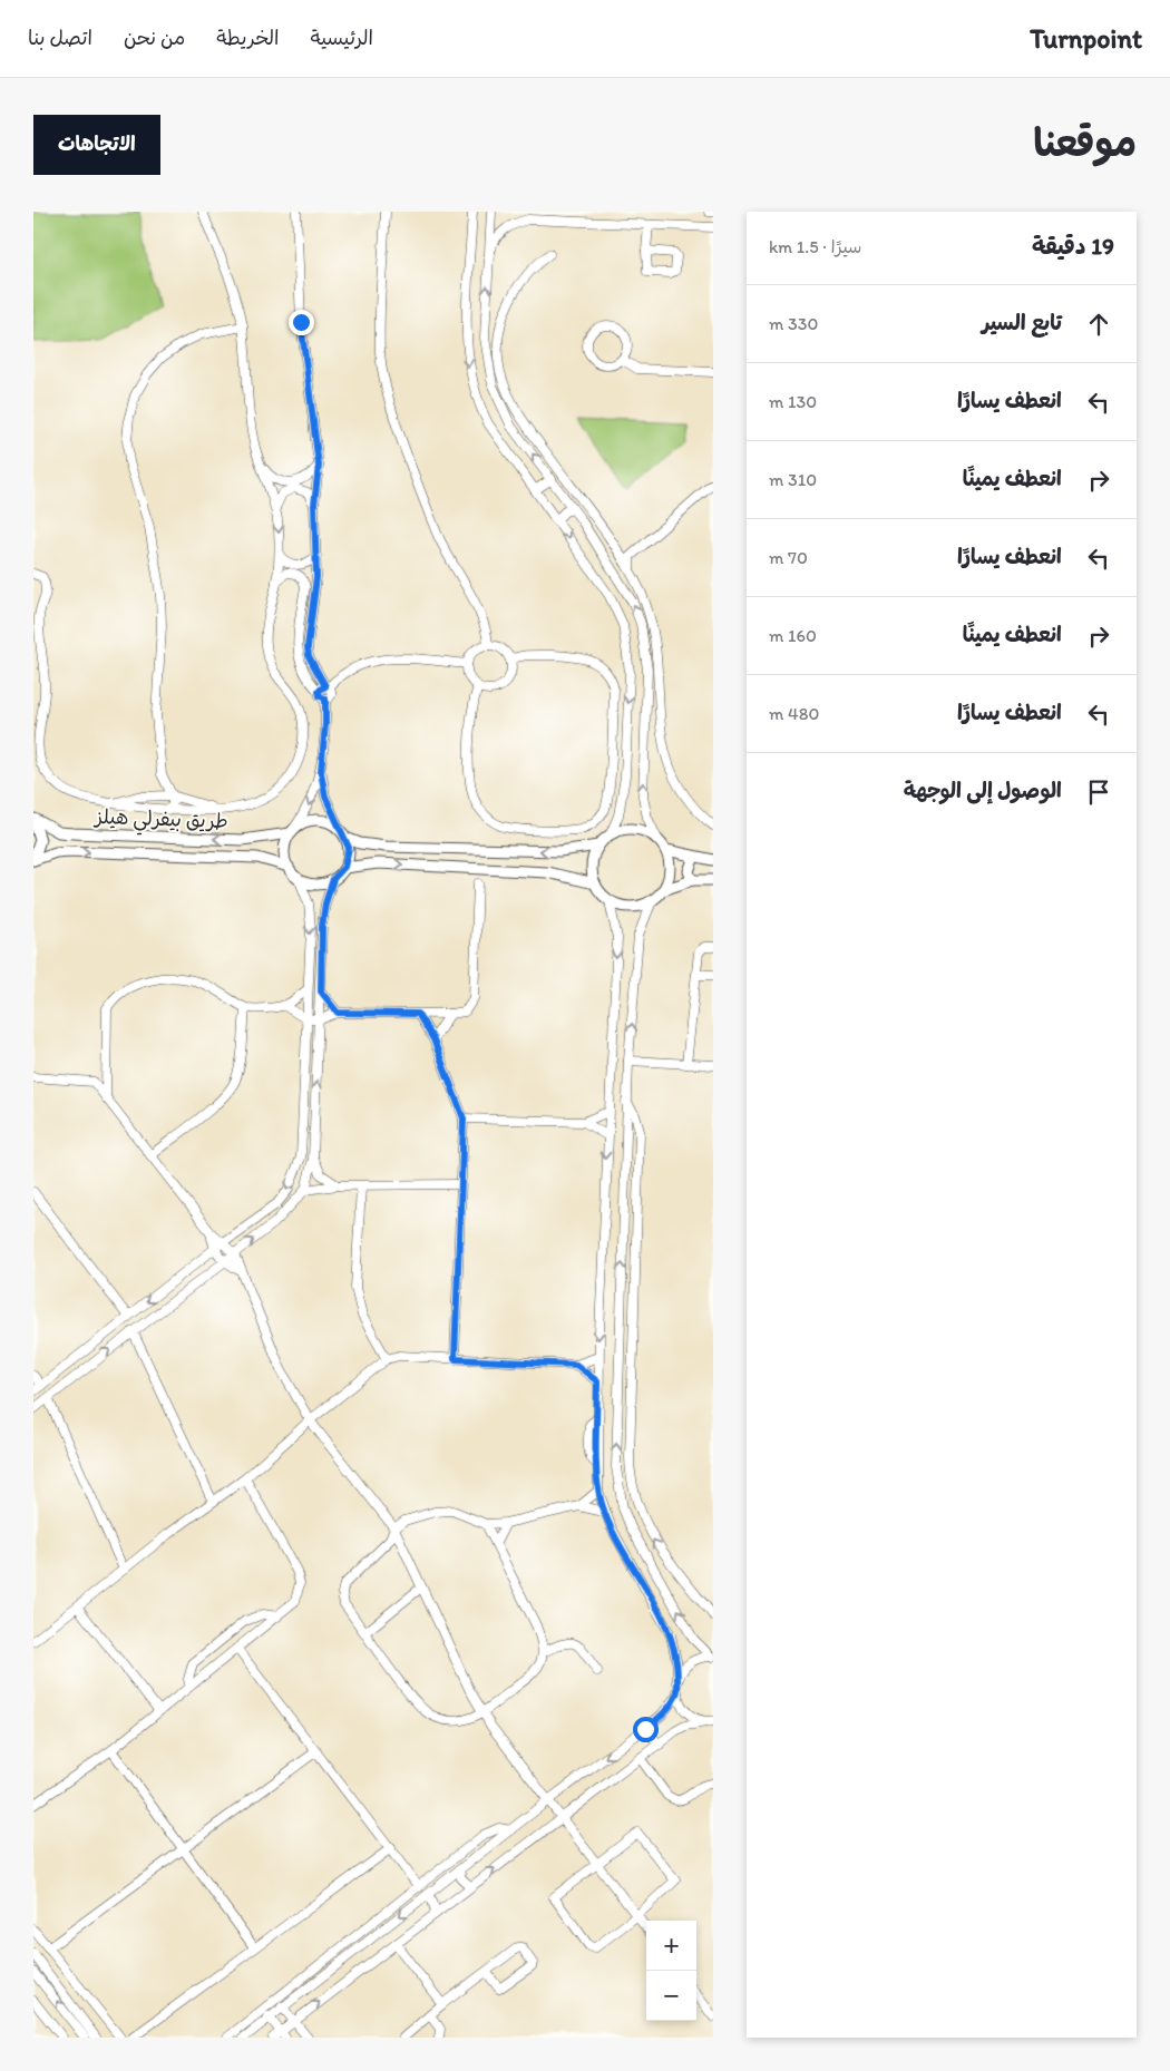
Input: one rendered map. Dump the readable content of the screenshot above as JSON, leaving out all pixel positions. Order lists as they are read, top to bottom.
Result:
{
  "streets": {
    "street": ["طريق بيفرلي هيلز"]
  },
  "page": {
    "header": "Turnpoint",
    "nav": [
      "الرئيسية",
      "الخريطة",
      "من نحن",
      "اتصل بنا"
    ],
    "title": "موقعنا",
    "buttons": "الاتجاهات",
    "heading": ["19 دقيقة", "سيرًا · 1.5 km"],
    "list": [
      ["تابع السير", "330 m"],
      ["انعطف يسارًا", "130 m"],
      ["انعطف يمينًا", "310 m"],
      ["انعطف يسارًا", "70 m"],
      ["انعطف يمينًا", "160 m"],
      ["انعطف يسارًا", "480 m"],
      "الوصول إلى الوجهة"
    ],
    "map_buttons": ["+", "−"]
  }
}
